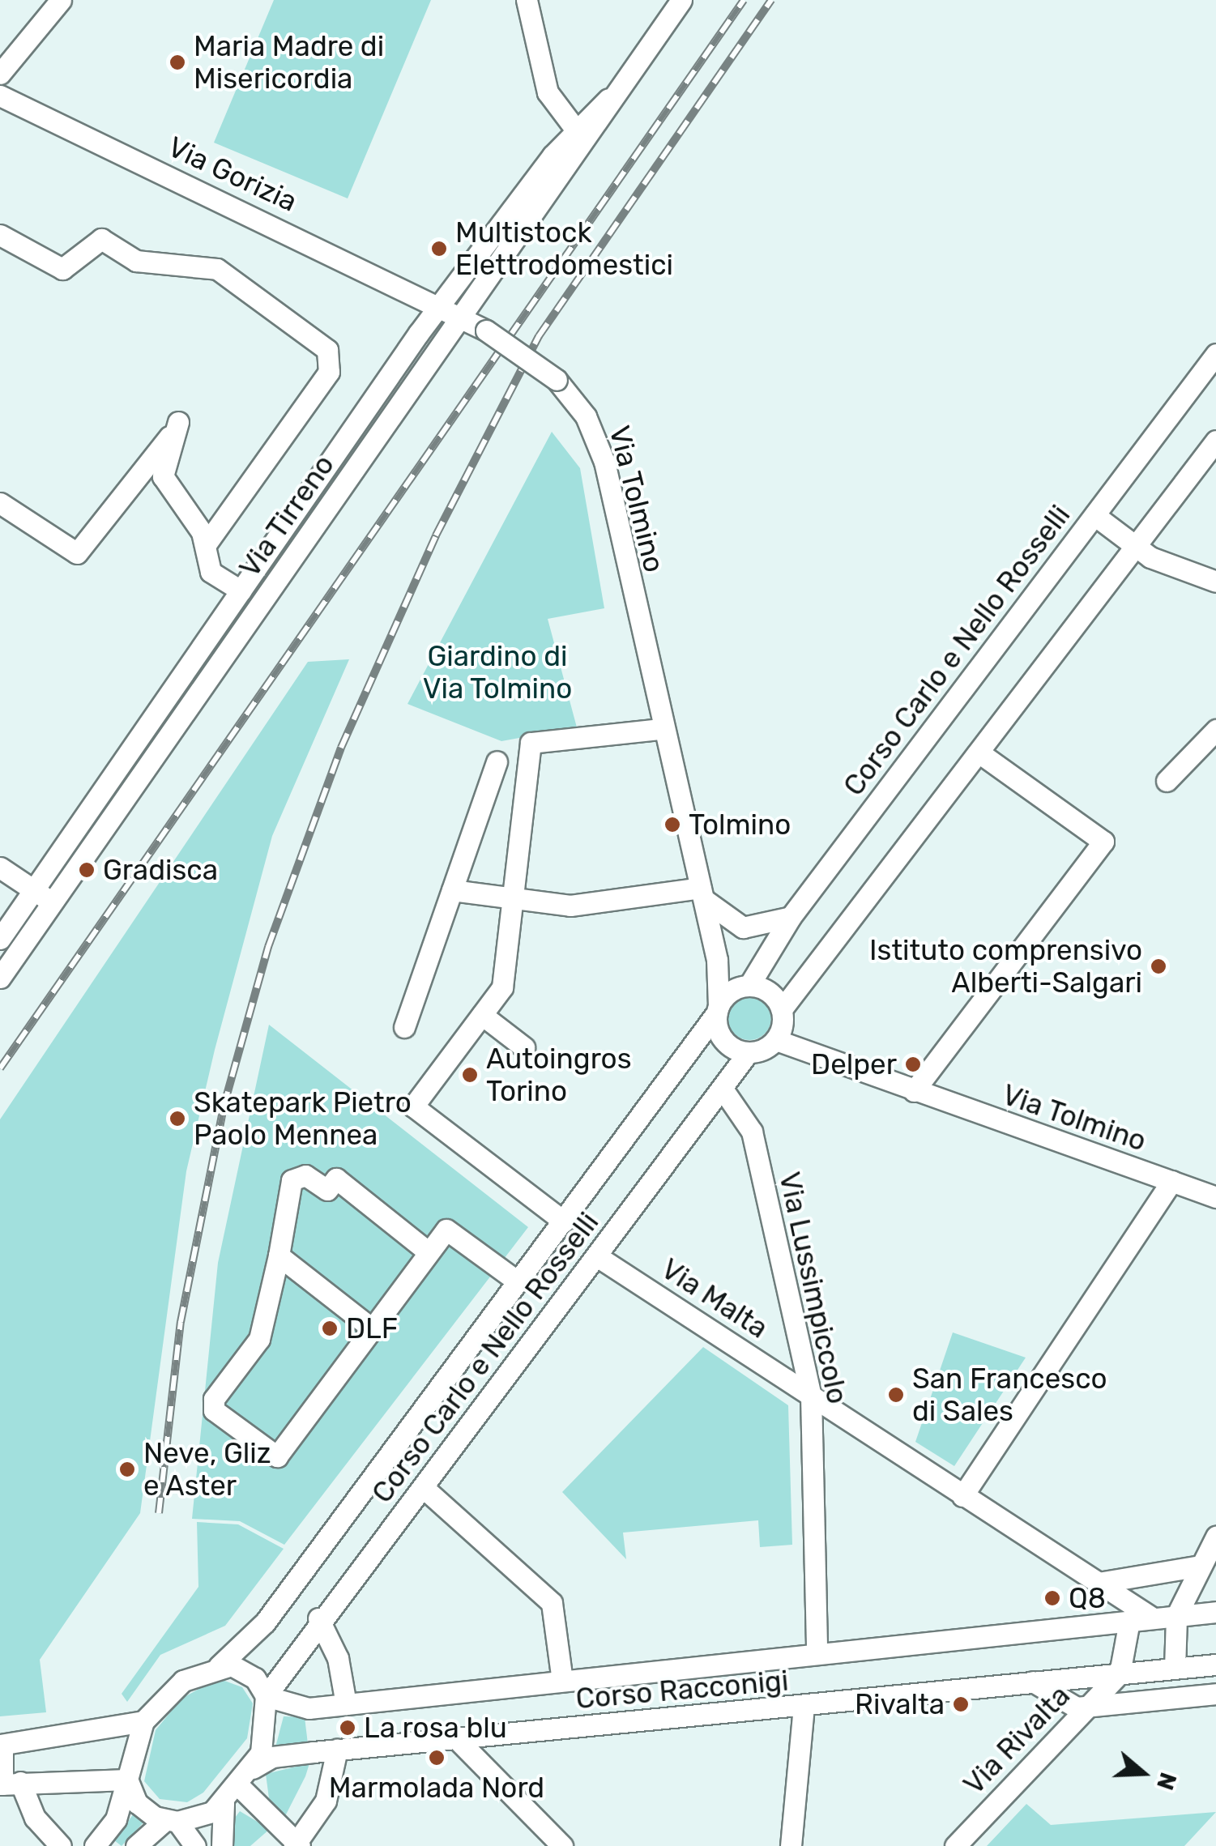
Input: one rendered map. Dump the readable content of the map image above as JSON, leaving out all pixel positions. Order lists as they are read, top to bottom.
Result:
{
  "streets": {
    "street": [
      "Via Gorizia",
      "Via Tolmino",
      "Via Tirreno",
      "Corso Carlo e Nello Rosselli",
      "Via Lussimpiccolo",
      "Via Malta",
      "Corso Racconigi",
      "Via Rivalta"
    ]
  },
  "crossings": [
    ["Via Gorizia", "Via Tolmino"],
    ["Via Gorizia", "Via Tirreno"],
    ["Via Tolmino", "Via Tirreno"],
    ["Via Tolmino", "Corso Carlo e Nello Rosselli"],
    ["Corso Carlo e Nello Rosselli", "Via Lussimpiccolo"],
    ["Corso Carlo e Nello Rosselli", "Via Malta"],
    ["Corso Carlo e Nello Rosselli", "Corso Racconigi"],
    ["Via Lussimpiccolo", "Via Malta"],
    ["Via Lussimpiccolo", "Corso Racconigi"],
    ["Via Malta", "Corso Racconigi"],
    ["Corso Racconigi", "Via Rivalta"]
  ],
  "parks": ["Giardino di Via Tolmino"],
  "places": [
    "Maria Madre di Misericordia",
    "Multistock Elettrodomestici",
    "Tolmino",
    "Gradisca",
    "Istituto comprensivo Alberti-Salgari",
    "Delper",
    "Autoingros Torino",
    "Skatepark Pietro Paolo Mennea",
    "DLF",
    "San Francesco di Sales",
    "Neve, Gliz e Aster",
    "Q8",
    "Rivalta",
    "La rosa blu",
    "Marmolada Nord"
  ],
  "north": "right"
}
